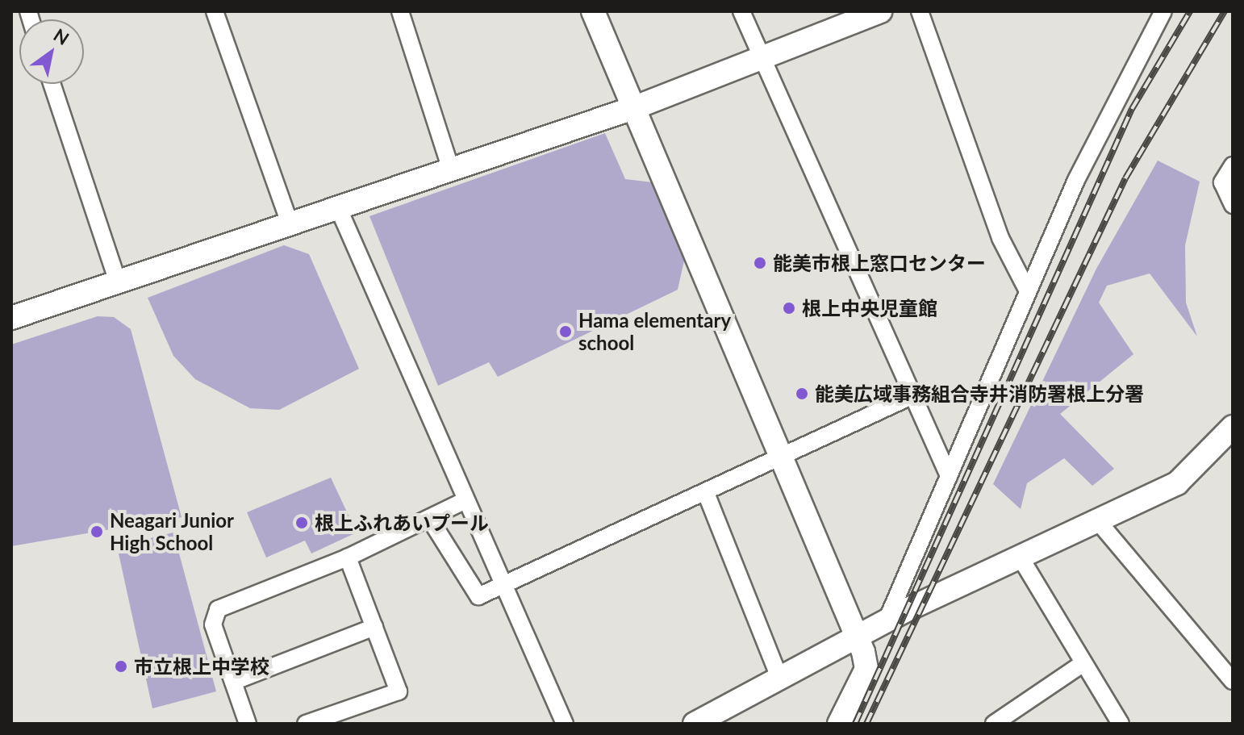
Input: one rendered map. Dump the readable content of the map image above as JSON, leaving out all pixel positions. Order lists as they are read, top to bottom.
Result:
{
  "places": [
    "能美市根上窓口センター",
    "根上中央児童館",
    "Hama elementary school",
    "能美広域事務組合寺井消防署根上分署",
    "根上ふれあいプール",
    "Neagari Junior High School",
    "市立根上中学校"
  ],
  "north": "top right"
}
